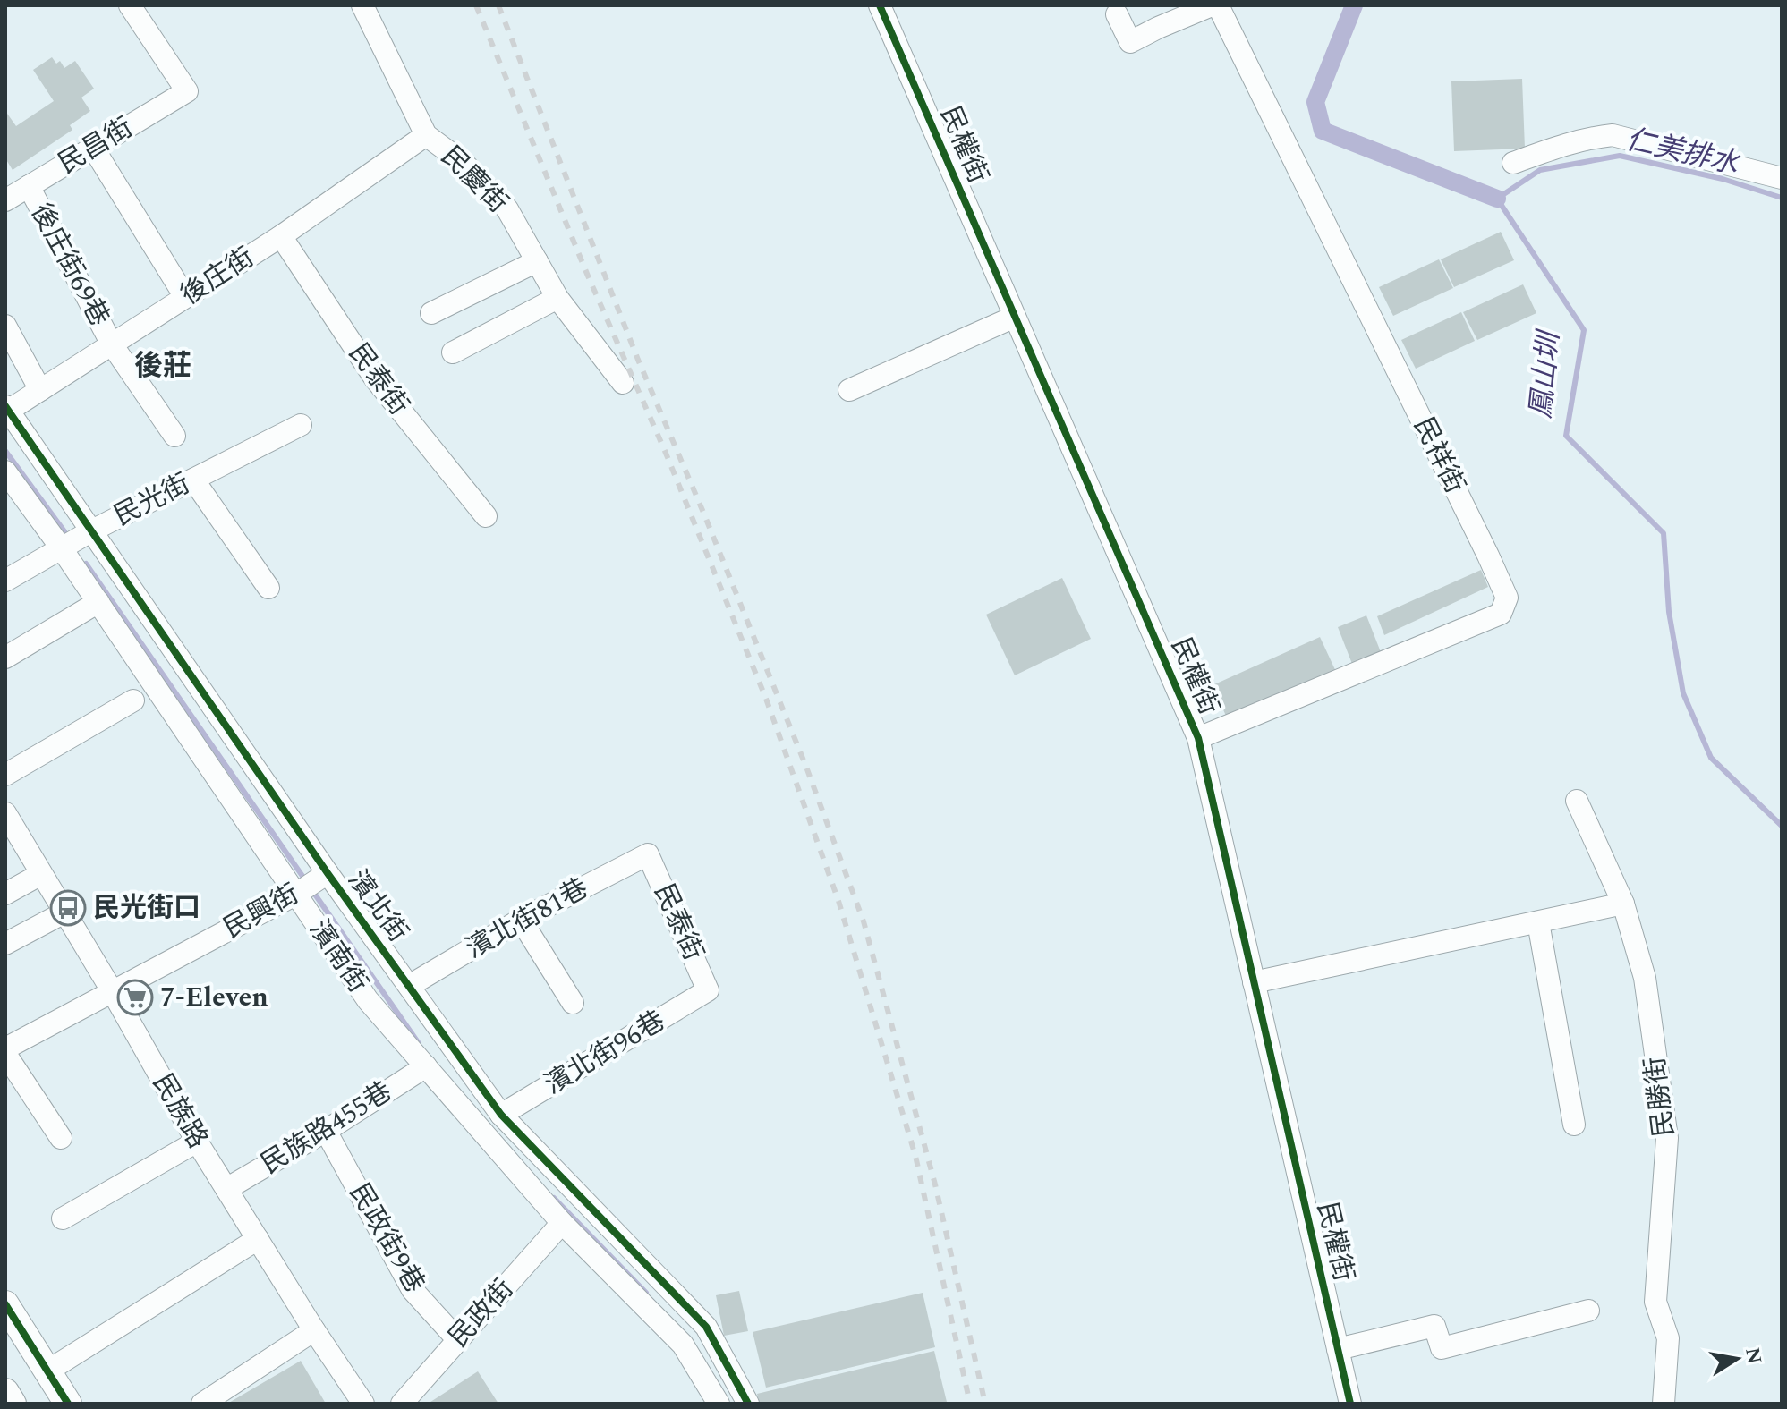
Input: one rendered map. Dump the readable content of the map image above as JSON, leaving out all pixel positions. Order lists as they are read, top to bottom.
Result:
{
  "streets": {
    "street": [
      "民權街",
      "民昌街",
      "民慶街",
      "後庄街69巷",
      "後庄街",
      "民泰街",
      "民祥街",
      "民光街",
      "濱北街",
      "民興街",
      "濱北街81巷",
      "濱南街",
      "濱北街96巷",
      "民勝街",
      "民族路",
      "民族路455巷",
      "民政街9巷",
      "民政街"
    ]
  },
  "crossings": [
    ["民權街", "民祥街"],
    ["民昌街", "後庄街69巷"],
    ["民慶街", "後庄街"],
    ["後庄街69巷", "後庄街"],
    ["後庄街", "民泰街"],
    ["後庄街", "濱北街"],
    ["民泰街", "濱北街81巷"],
    ["民泰街", "濱北街96巷"],
    ["民光街", "濱北街"],
    ["民光街", "濱南街"],
    ["濱北街", "民興街"],
    ["濱北街", "濱北街81巷"],
    ["濱北街", "濱南街"],
    ["濱北街", "濱北街96巷"],
    ["民興街", "濱南街"],
    ["民興街", "民族路"],
    ["濱南街", "民族路455巷"],
    ["濱南街", "民政街"],
    ["民族路", "民族路455巷"],
    ["民族路455巷", "民政街9巷"],
    ["民政街9巷", "民政街"]
  ],
  "districts": ["後莊"],
  "water": ["仁美排水", "鳳山圳"],
  "places": {
    "bus stop": ["民光街口"],
    "supermarket": ["7-Eleven"]
  },
  "north": "right"
}
